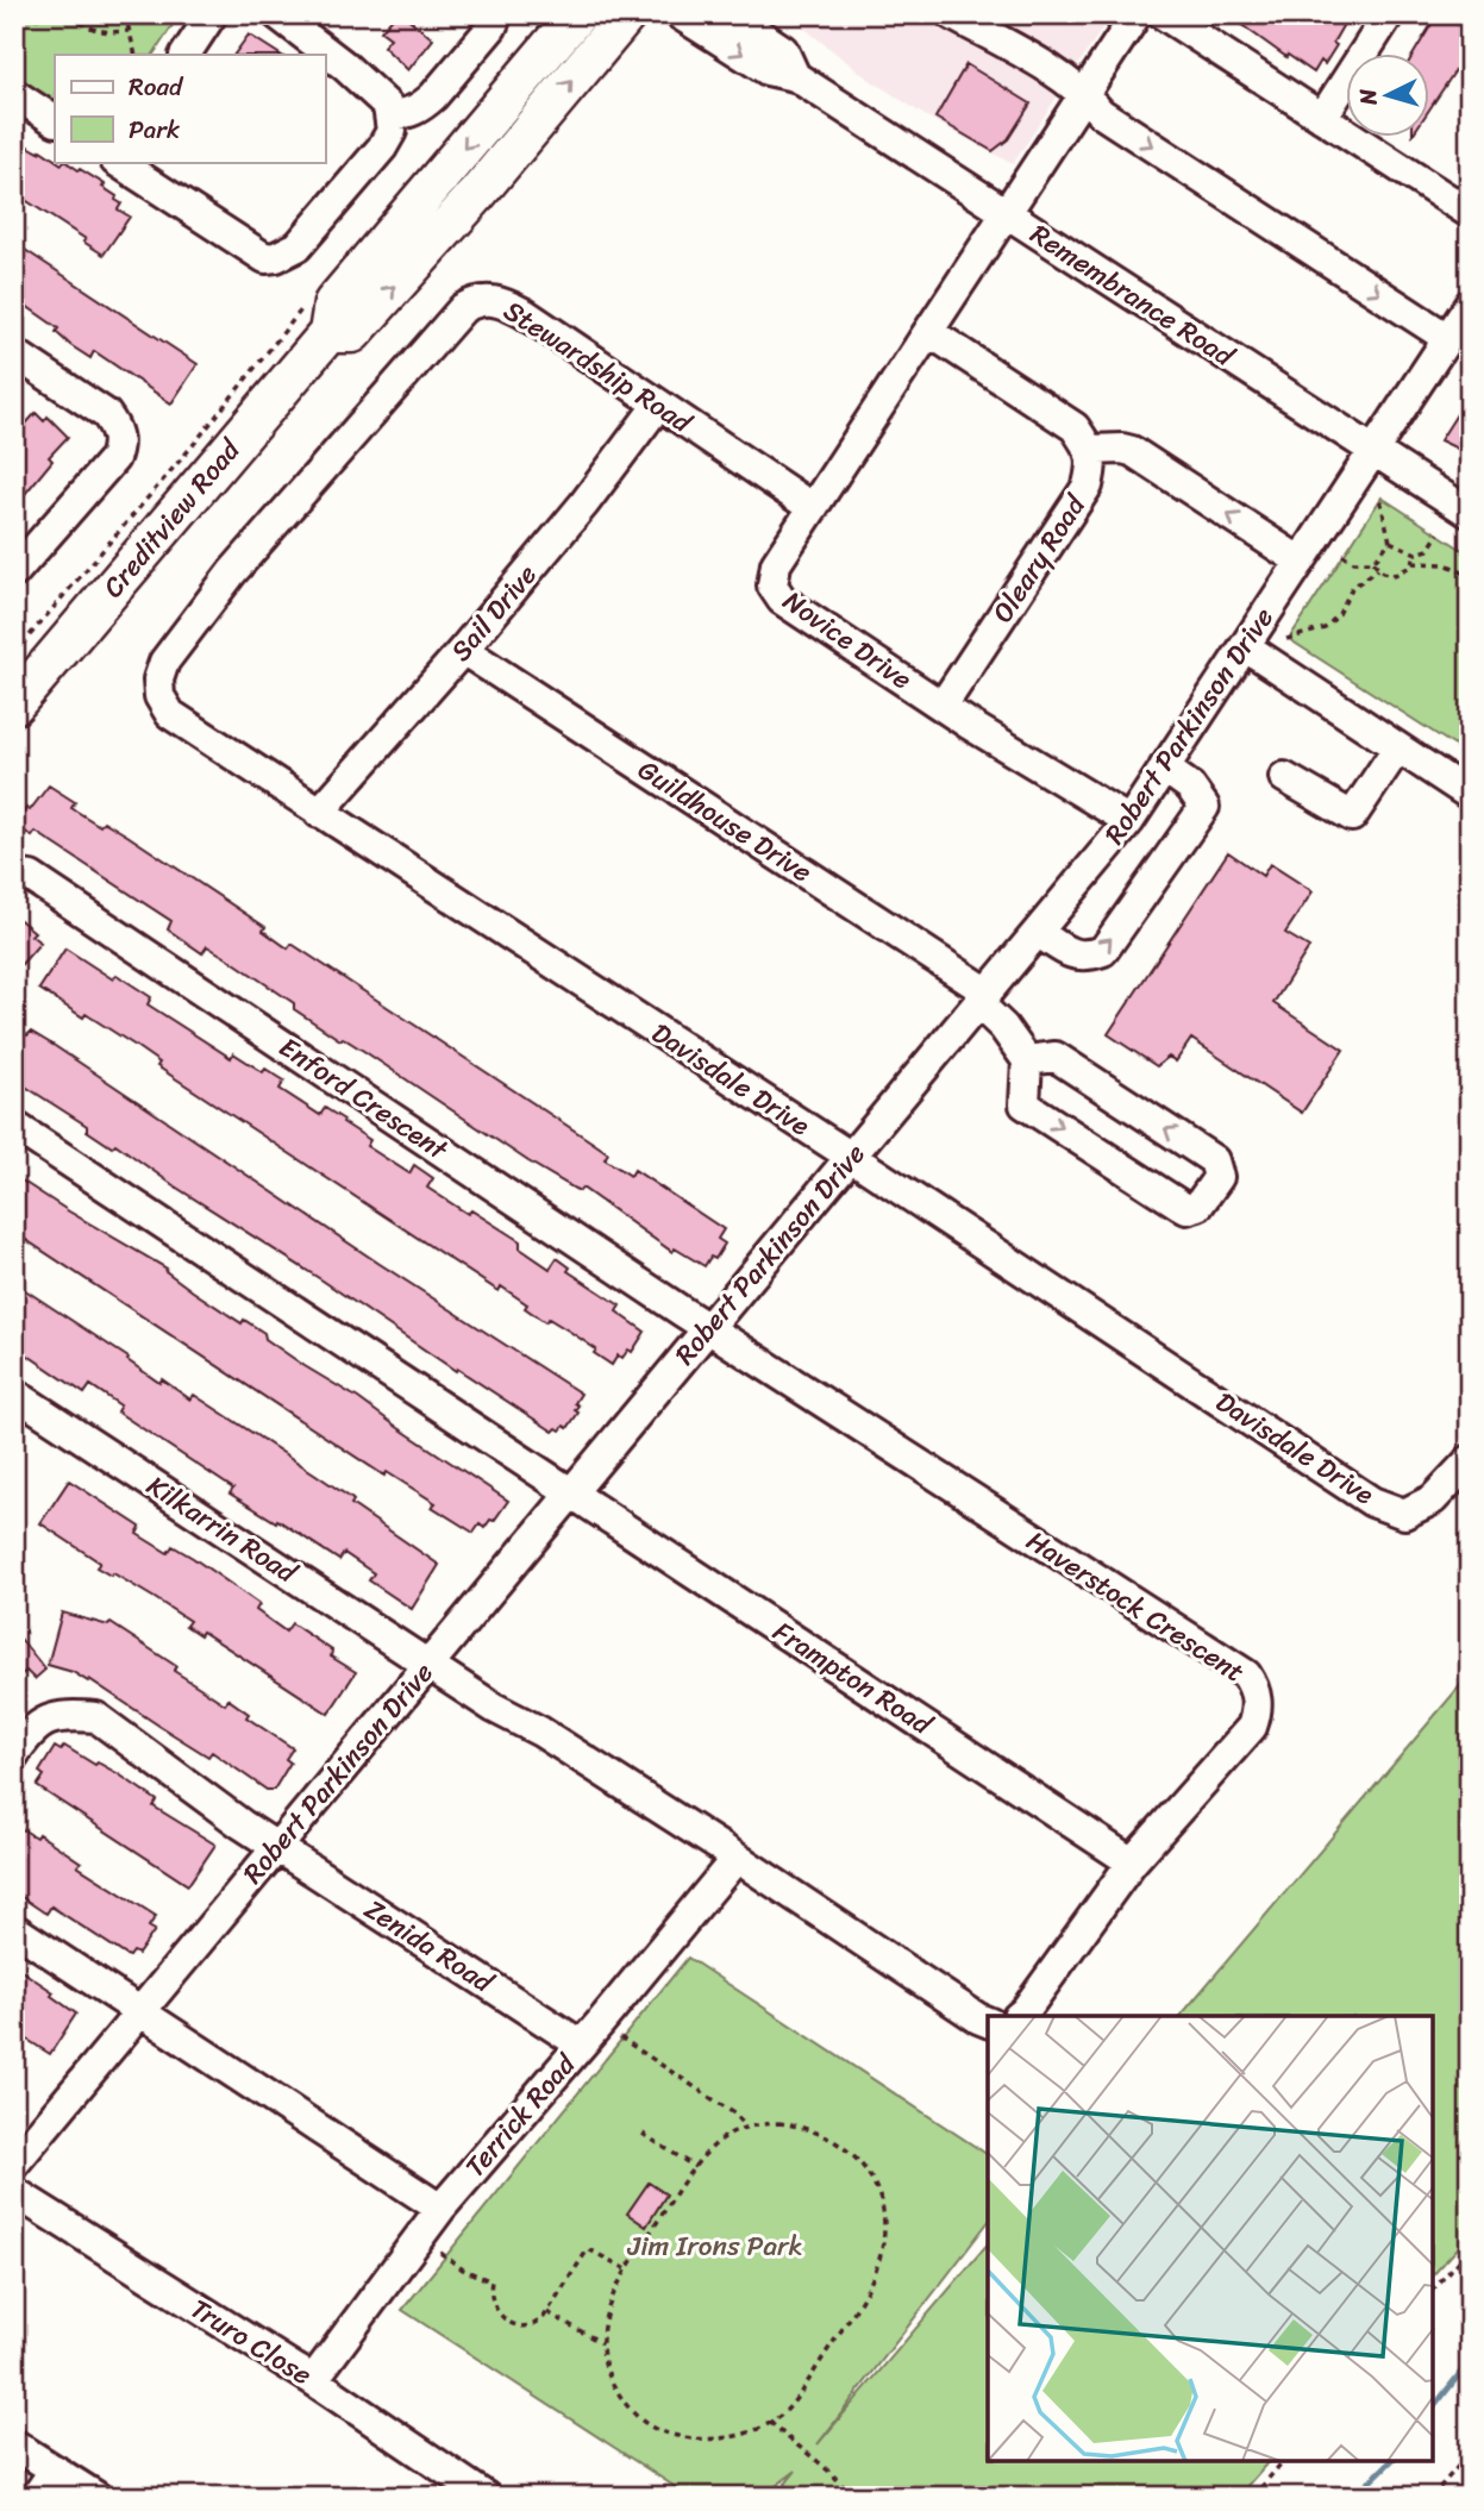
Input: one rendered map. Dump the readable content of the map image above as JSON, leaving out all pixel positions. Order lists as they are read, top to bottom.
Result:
{
  "streets": {
    "main road": ["Creditview Road"],
    "street": [
      "Remembrance Road",
      "Stewardship Road",
      "Oleary Road",
      "Sail Drive",
      "Novice Drive",
      "Robert Parkinson Drive",
      "Guildhouse Drive",
      "Davisdale Drive",
      "Enford Crescent",
      "Kilkarrin Road",
      "Haverstock Crescent",
      "Frampton Road",
      "Zenida Road",
      "Terrick Road",
      "Truro Close"
    ]
  },
  "crossings": [
    ["Remembrance Road", "Novice Drive"],
    ["Remembrance Road", "Robert Parkinson Drive"],
    ["Stewardship Road", "Sail Drive"],
    ["Stewardship Road", "Novice Drive"],
    ["Stewardship Road", "Davisdale Drive"],
    ["Oleary Road", "Novice Drive"],
    ["Sail Drive", "Guildhouse Drive"],
    ["Sail Drive", "Davisdale Drive"],
    ["Novice Drive", "Robert Parkinson Drive"],
    ["Robert Parkinson Drive", "Guildhouse Drive"],
    ["Robert Parkinson Drive", "Davisdale Drive"],
    ["Robert Parkinson Drive", "Enford Crescent"],
    ["Robert Parkinson Drive", "Kilkarrin Road"],
    ["Robert Parkinson Drive", "Haverstock Crescent"],
    ["Robert Parkinson Drive", "Frampton Road"],
    ["Robert Parkinson Drive", "Zenida Road"],
    ["Enford Crescent", "Haverstock Crescent"],
    ["Haverstock Crescent", "Frampton Road"],
    ["Zenida Road", "Terrick Road"],
    ["Terrick Road", "Truro Close"]
  ],
  "parks": ["Jim Irons Park"],
  "legend": ["Road", "Park"],
  "north": "left"
}
